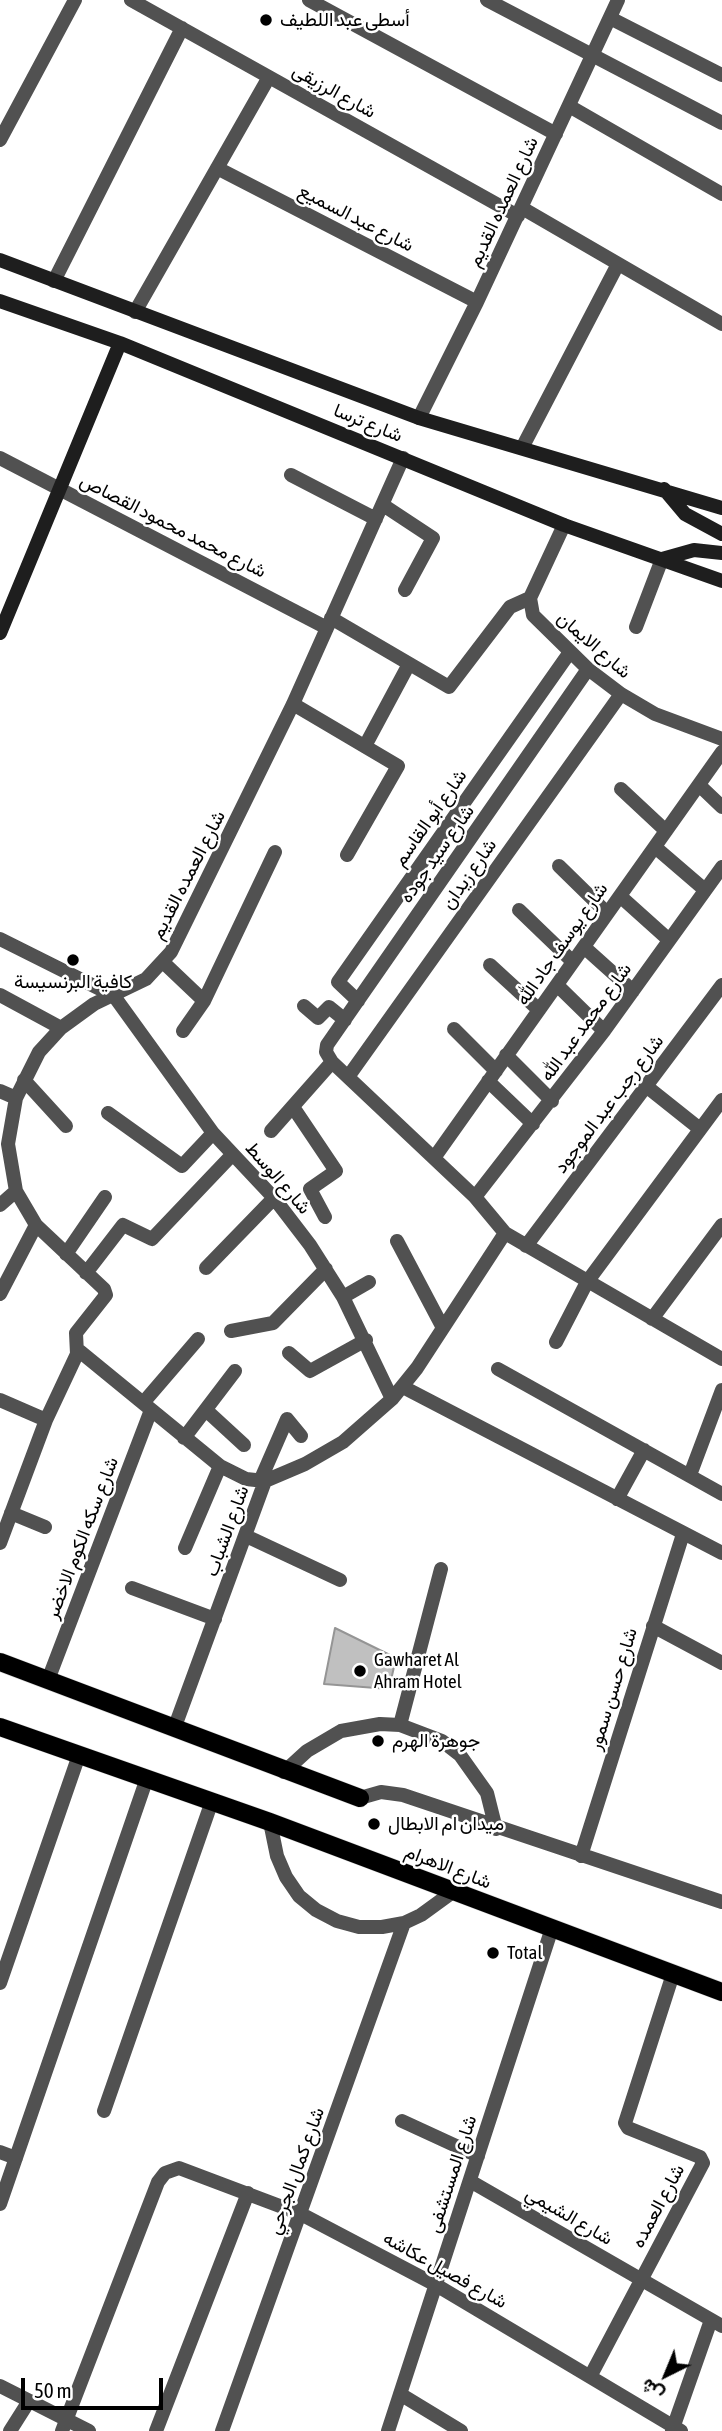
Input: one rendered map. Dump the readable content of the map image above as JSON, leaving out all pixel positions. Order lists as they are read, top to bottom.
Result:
{
  "streets": {
    "main road": ["شارع ترسا", "شارع الاهرام"],
    "street": [
      "شارع الرزيقى",
      "شارع العمده القديم",
      "شارع عبد السميع",
      "شارع محمد محمود القصاص",
      "شارع الايمان",
      "شارع أبو القاسم",
      "شارع سيد جوده",
      "شارع زيدان",
      "شارع يوسف جاد الله",
      "شارع محمد عبد الله",
      "شارع رجب عبد الموجود",
      "شارع الوسط",
      "شارع الشباب",
      "شارع سكه الكوم الاخضر",
      "شارع حسن سمور",
      "شارع كمال الجرحي",
      "شارع المستشفى",
      "شارع العمده",
      "شارع الشيمي",
      "شارع فصيل عكاشه"
    ]
  },
  "crossings": [
    ["شارع الرزيقى", "شارع العمده القديم"],
    ["شارع العمده القديم", "شارع عبد السميع"],
    ["شارع العمده القديم", "شارع ترسا"],
    ["شارع العمده القديم", "شارع محمد محمود القصاص"],
    ["شارع العمده القديم", "شارع الوسط"],
    ["شارع محمد محمود القصاص", "شارع الايمان"],
    ["شارع الايمان", "شارع أبو القاسم"],
    ["شارع الايمان", "شارع سيد جوده"],
    ["شارع الايمان", "شارع زيدان"],
    ["شارع أبو القاسم", "شارع سيد جوده"],
    ["شارع الوسط", "شارع الشباب"],
    ["شارع الاهرام", "شارع المستشفى"],
    ["شارع الاهرام", "شارع العمده"],
    ["شارع كمال الجرحي", "شارع فصيل عكاشه"],
    ["شارع المستشفى", "شارع الشيمي"],
    ["شارع المستشفى", "شارع فصيل عكاشه"],
    ["شارع العمده", "شارع الشيمي"],
    ["شارع العمده", "شارع فصيل عكاشه"]
  ],
  "places": [
    "أسطى عبد اللطيف",
    "كافية البرنسيسة",
    "Gawharet Al Ahram Hotel",
    "جوهرة الهرم",
    "ميدان ام الابطال",
    "Total"
  ],
  "scale_bar": "50 m",
  "north": "bottom left"
}
